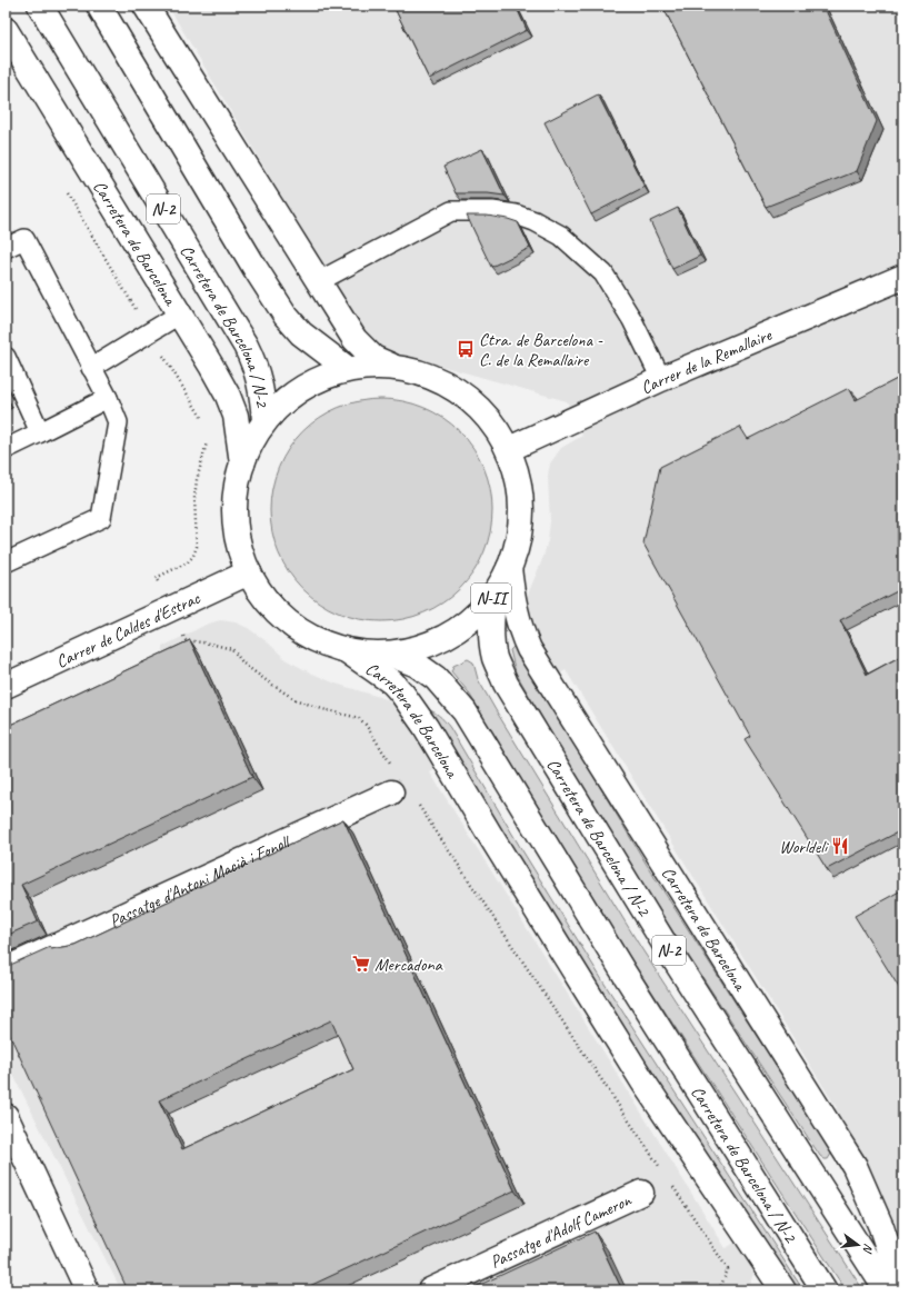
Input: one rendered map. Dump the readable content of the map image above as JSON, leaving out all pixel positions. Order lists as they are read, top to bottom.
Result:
{
  "streets": {
    "street": [
      "N-2",
      "Carretera de Barcelona",
      "Carretera de Barcelona / N-2",
      "Carrer de la Remallaire",
      "N-II",
      "Carrer de Caldes d'Estrac",
      "Passatge d'Antoni Macià i Fonoll",
      "Passatge d'Adolf Cameron"
    ]
  },
  "crossings": [
    ["Carretera de Barcelona", "N-II"],
    ["Carretera de Barcelona / N-2", "N-II"],
    ["Carrer de la Remallaire", "N-II"],
    ["N-II", "Carrer de Caldes d'Estrac"]
  ],
  "places": {
    "bus stop": ["Ctra. de Barcelona - C. de la Remallaire"],
    "restaurant": ["Worldeli"],
    "supermarket": ["Mercadona"]
  },
  "north": "right"
}
